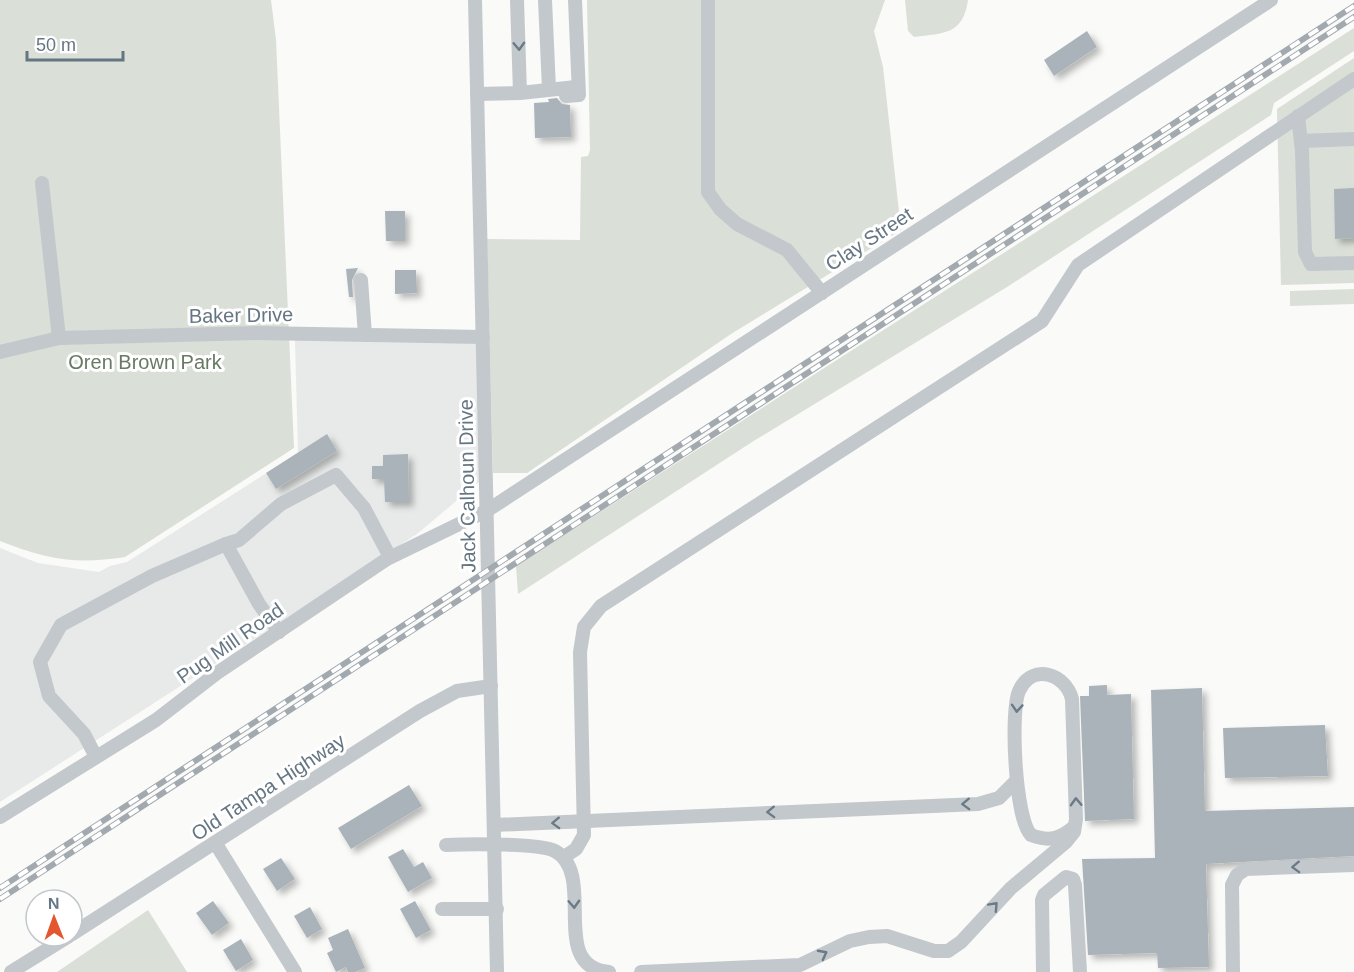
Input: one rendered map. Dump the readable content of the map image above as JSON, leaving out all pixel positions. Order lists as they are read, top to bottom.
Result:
{
  "streets": {
    "street": [
      "Clay Street",
      "Baker Drive",
      "Jack Calhoun Drive",
      "Pug Mill Road",
      "Old Tampa Highway"
    ]
  },
  "crossings": [
    ["Clay Street", "Jack Calhoun Drive"],
    ["Clay Street", "Pug Mill Road"],
    ["Baker Drive", "Jack Calhoun Drive"],
    ["Jack Calhoun Drive", "Pug Mill Road"],
    ["Jack Calhoun Drive", "Old Tampa Highway"]
  ],
  "parks": ["Oren Brown Park"],
  "scale_bar": "50 m",
  "north": "top"
}
